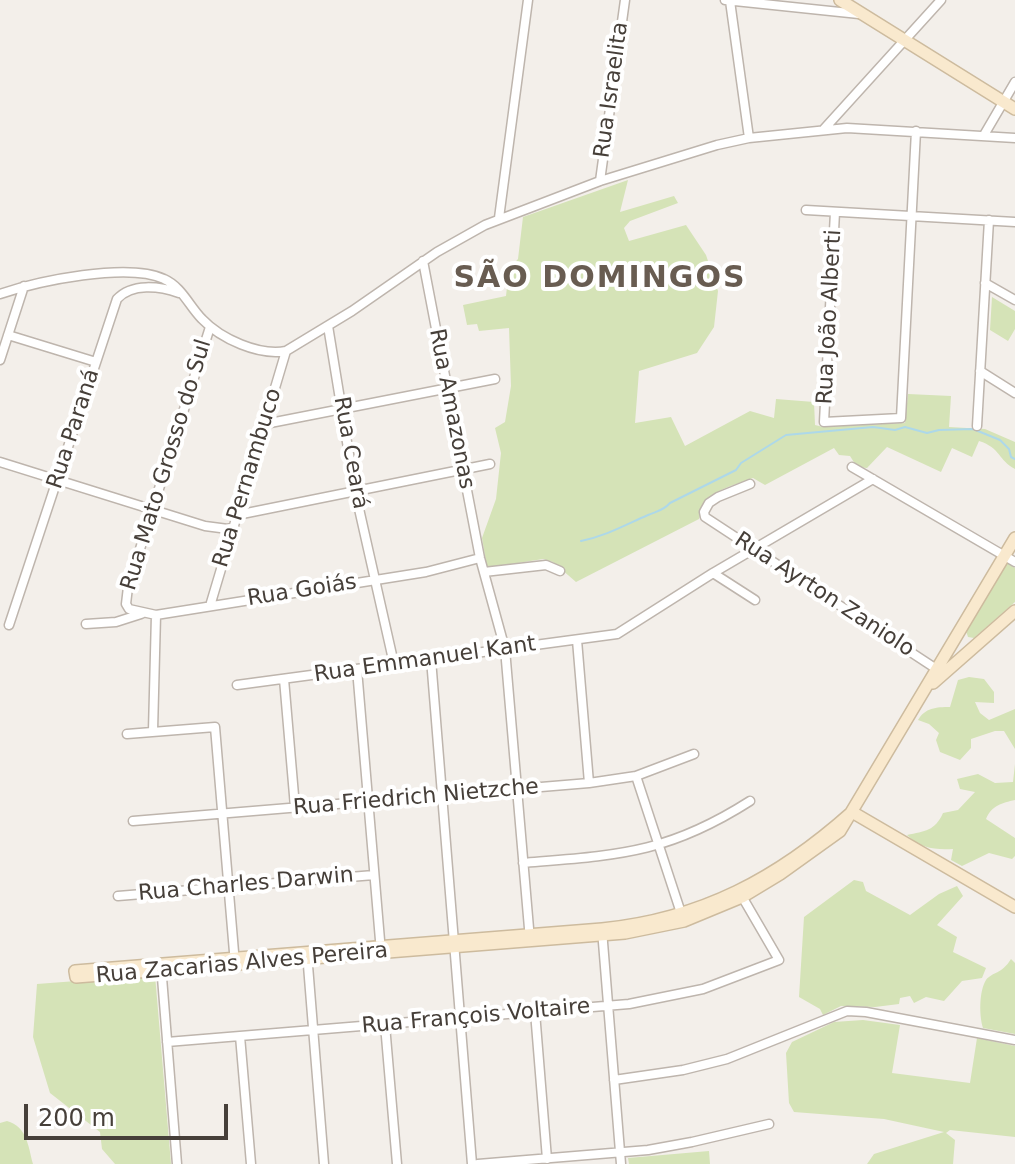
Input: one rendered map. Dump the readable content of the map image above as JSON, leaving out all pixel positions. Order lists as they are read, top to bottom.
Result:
{
  "streets": {
    "street": [
      "Rua Israelita",
      "Rua João Alberti",
      "Rua Amazonas",
      "Rua Paraná",
      "Rua Ceará",
      "Rua Mato Grosso do Sul",
      "Rua Pernambuco",
      "Rua Goiás",
      "Rua Ayrton Zaniolo",
      "Rua Emmanuel Kant",
      "Rua Friedrich Nietzche",
      "Rua Charles Darwin",
      "Rua Zacarias Alves Pereira",
      "Rua François Voltaire"
    ]
  },
  "crossings": [
    ["Rua Amazonas", "Rua Goiás"],
    ["Rua Amazonas", "Rua Emmanuel Kant"],
    ["Rua Amazonas", "Rua Friedrich Nietzche"],
    ["Rua Amazonas", "Rua Zacarias Alves Pereira"],
    ["Rua Ceará", "Rua Goiás"],
    ["Rua Ceará", "Rua Emmanuel Kant"],
    ["Rua Mato Grosso do Sul", "Rua Goiás"],
    ["Rua Pernambuco", "Rua Goiás"],
    ["Rua Ayrton Zaniolo", "Rua Zacarias Alves Pereira"],
    ["Rua Zacarias Alves Pereira", "Rua François Voltaire"]
  ],
  "districts": ["SÃO DOMINGOS"],
  "scale_bar": "200 m"
}
